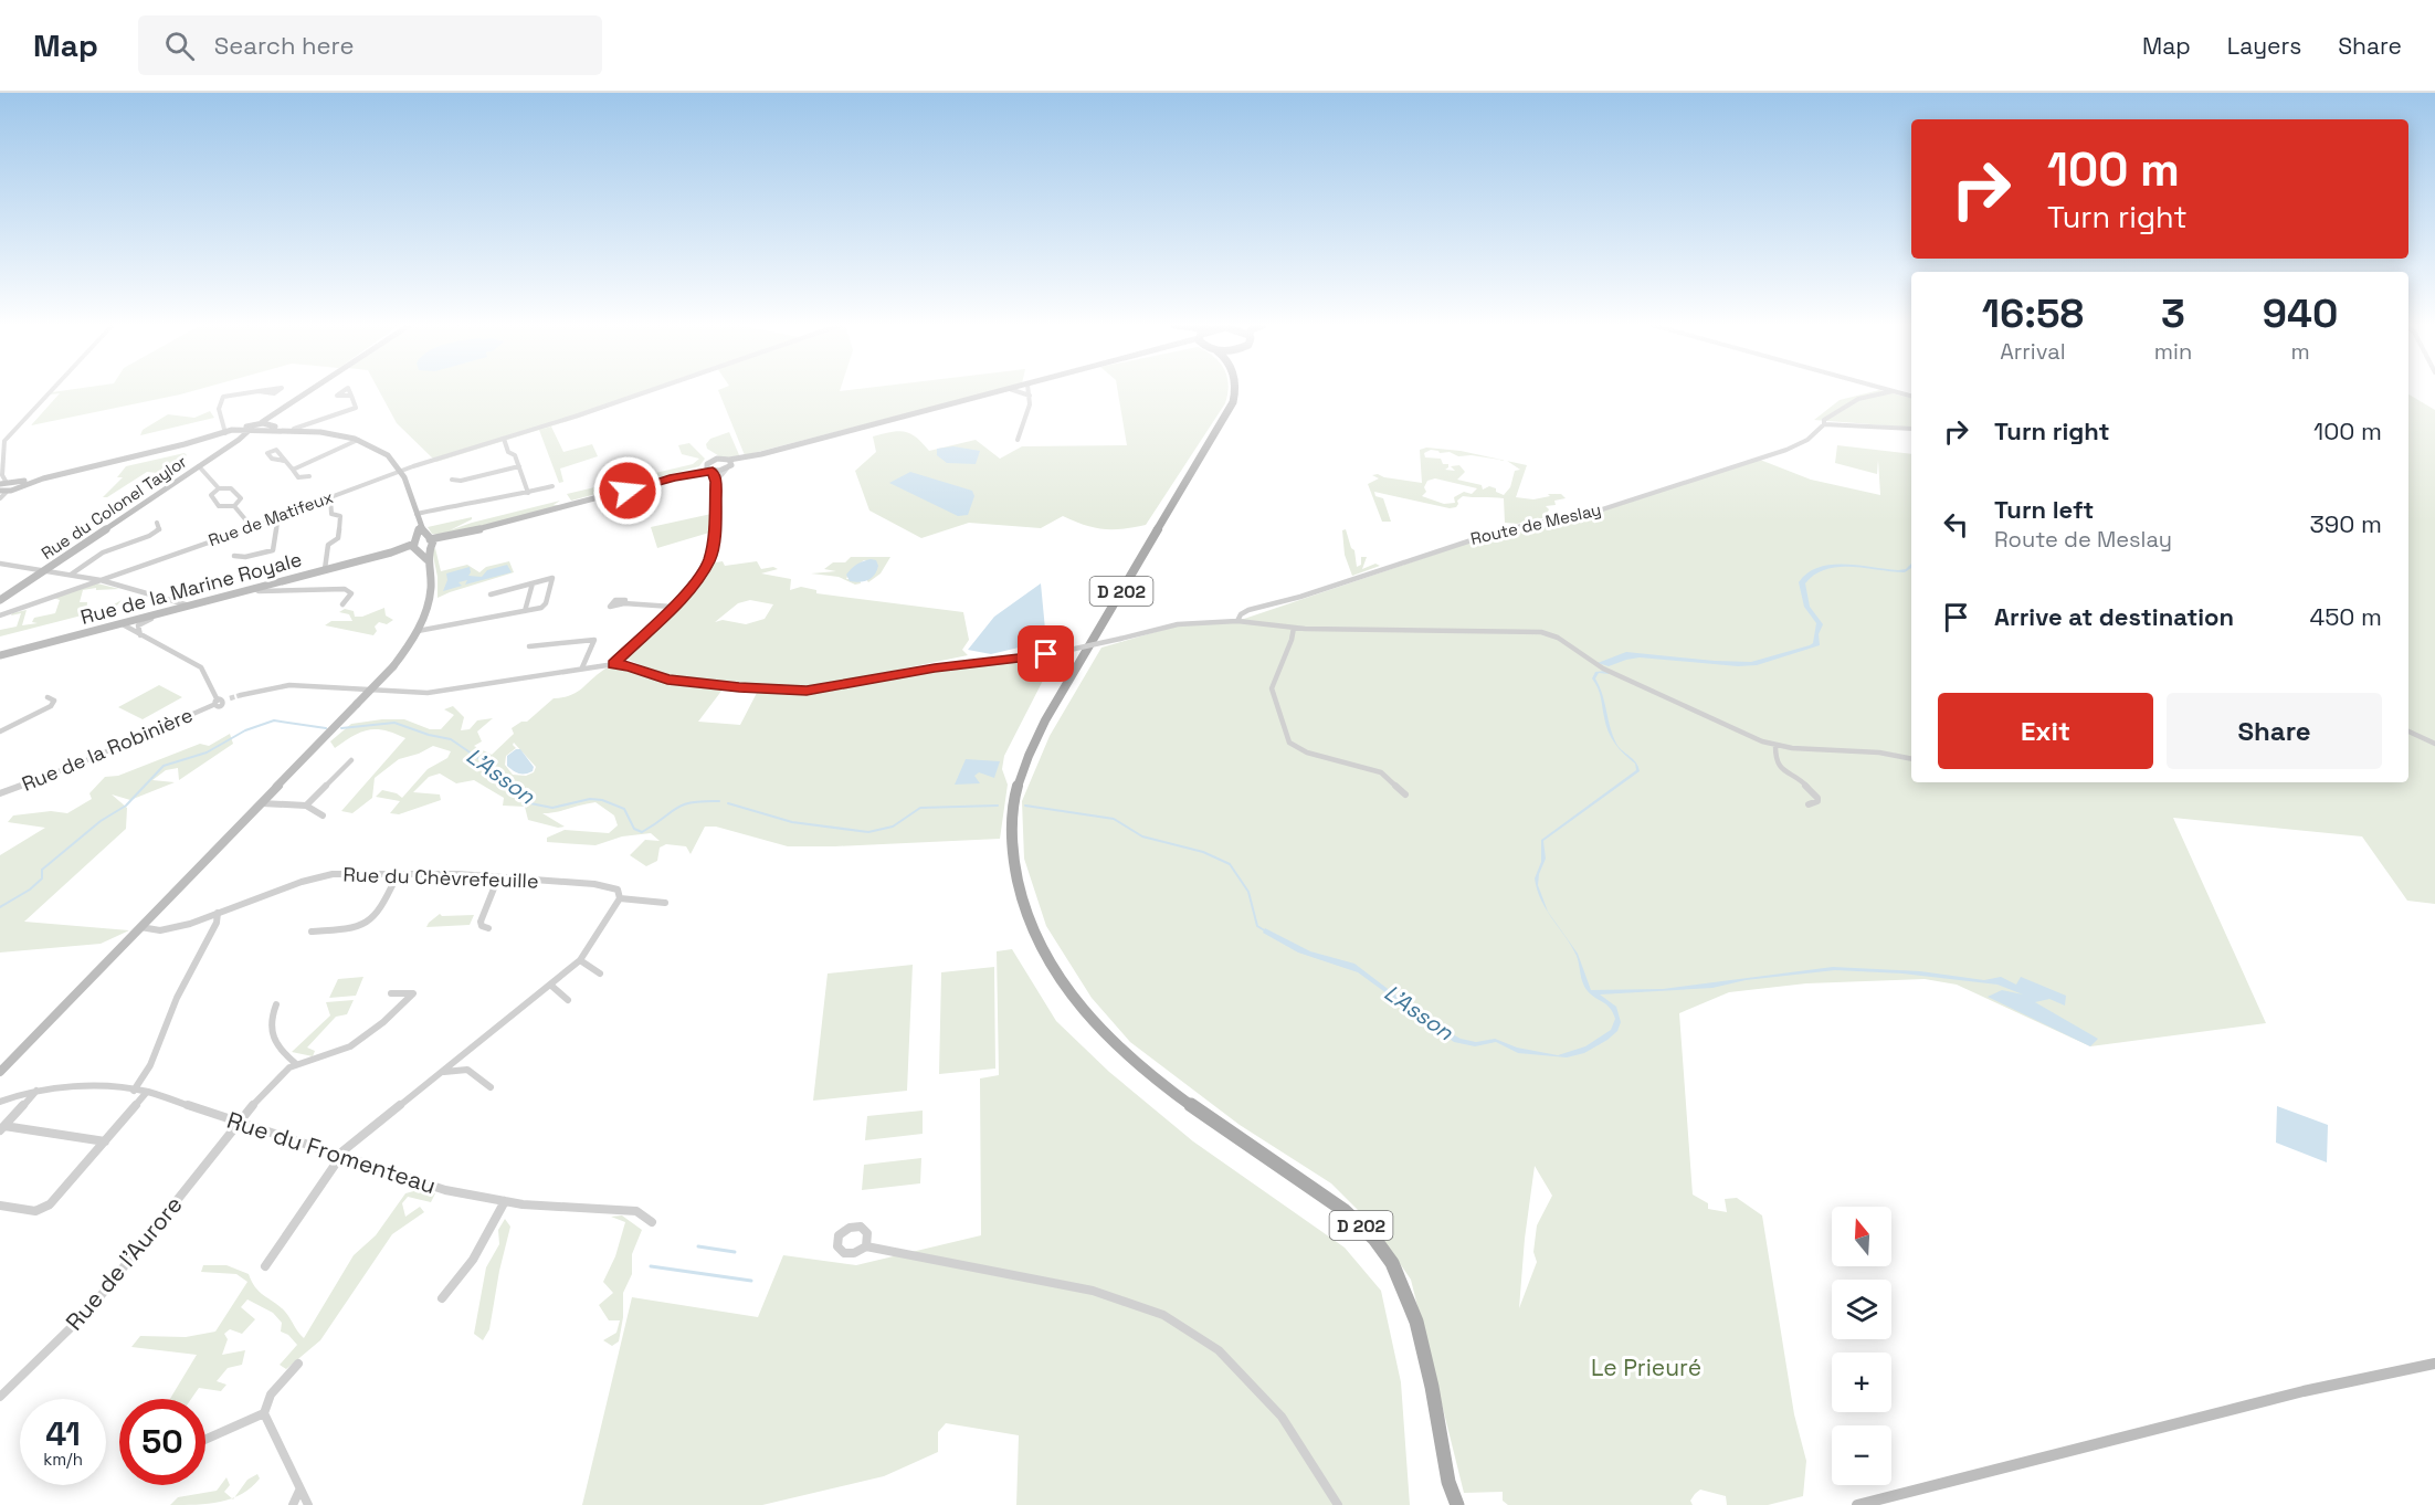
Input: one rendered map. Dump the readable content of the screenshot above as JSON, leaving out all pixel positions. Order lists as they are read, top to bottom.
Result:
{
  "streets": {
    "main road": ["Rue du Colonel Taylor", "Rue de la Marine Royale", "D 202"],
    "street": [
      "Rue de Matifeux",
      "Route de Meslay",
      "Rue de la Robinière",
      "Rue du Chèvrefeuille",
      "Rue du Fromenteau",
      "Rue de l'Aurore"
    ]
  },
  "crossings": [
    ["Rue du Fromenteau", "Rue de l'Aurore"]
  ],
  "water": ["L'Asson"],
  "parks": ["Le Prieuré"],
  "north": "top",
  "page": {
    "header": "Map",
    "search": "Search here",
    "nav": ["Map", "Layers", "Share"],
    "turn": ["100 m", "Turn right"],
    "eta": [
      "16:58",
      "Arrival",
      "3",
      "min",
      "940",
      "m"
    ],
    "list": [
      {
        "name": "Turn right",
        "value": "100 m"
      },
      {
        "name": "Turn left",
        "note": "Route de Meslay",
        "value": "390 m"
      },
      {
        "name": "Arrive at destination",
        "value": "450 m"
      }
    ],
    "buttons": ["Exit", "Share"],
    "map_buttons": ["+", "−"],
    "speed": "41 km/h",
    "limit": "50"
  }
}
